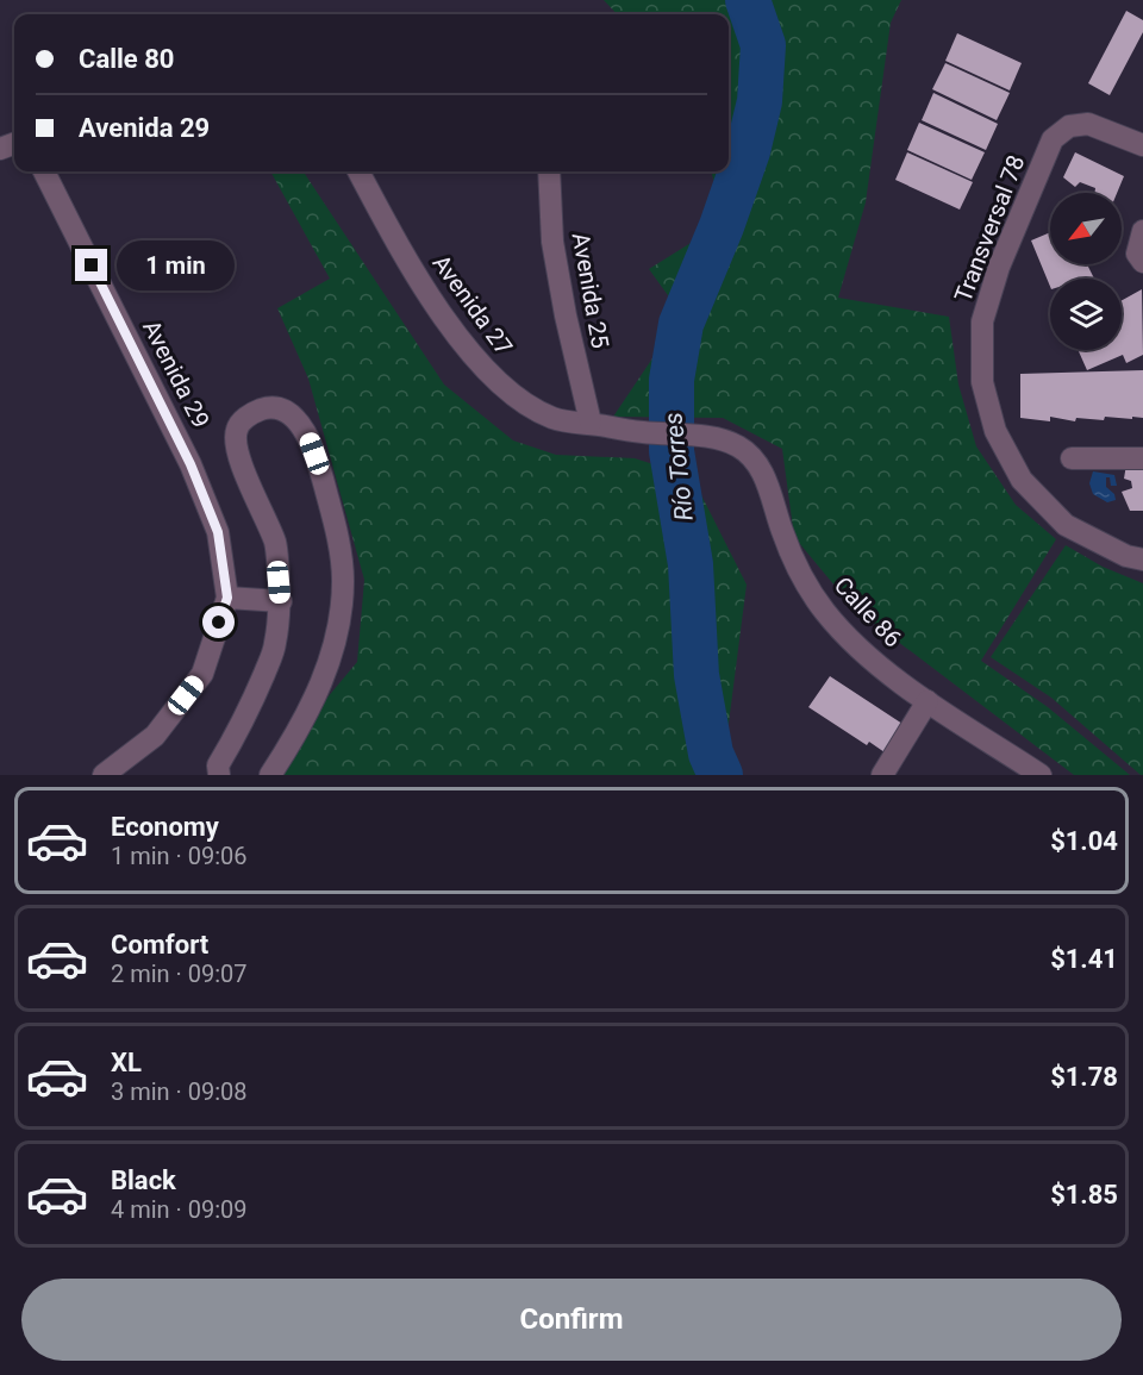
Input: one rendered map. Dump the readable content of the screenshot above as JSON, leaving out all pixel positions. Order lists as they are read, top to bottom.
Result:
{
  "streets": {
    "street": [
      "Transversal 78",
      "Avenida 25",
      "Avenida 27",
      "Avenida 29",
      "Calle 86"
    ]
  },
  "crossings": [
    ["Avenida 25", "Avenida 27"],
    ["Avenida 27", "Calle 86"]
  ],
  "water": ["Río Torres"],
  "north": "bottom left",
  "page": {
    "banner": ["Calle 80", "Avenida 29"],
    "bubble": "1 min",
    "list": [
      {
        "name": "Economy",
        "note": "1 min · 09:06",
        "value": "$1.04"
      },
      {
        "name": "Comfort",
        "note": "2 min · 09:07",
        "value": "$1.41"
      },
      {
        "name": "XL",
        "note": "3 min · 09:08",
        "value": "$1.78"
      },
      {
        "name": "Black",
        "note": "4 min · 09:09",
        "value": "$1.85"
      }
    ],
    "buttons": "Confirm"
  }
}
